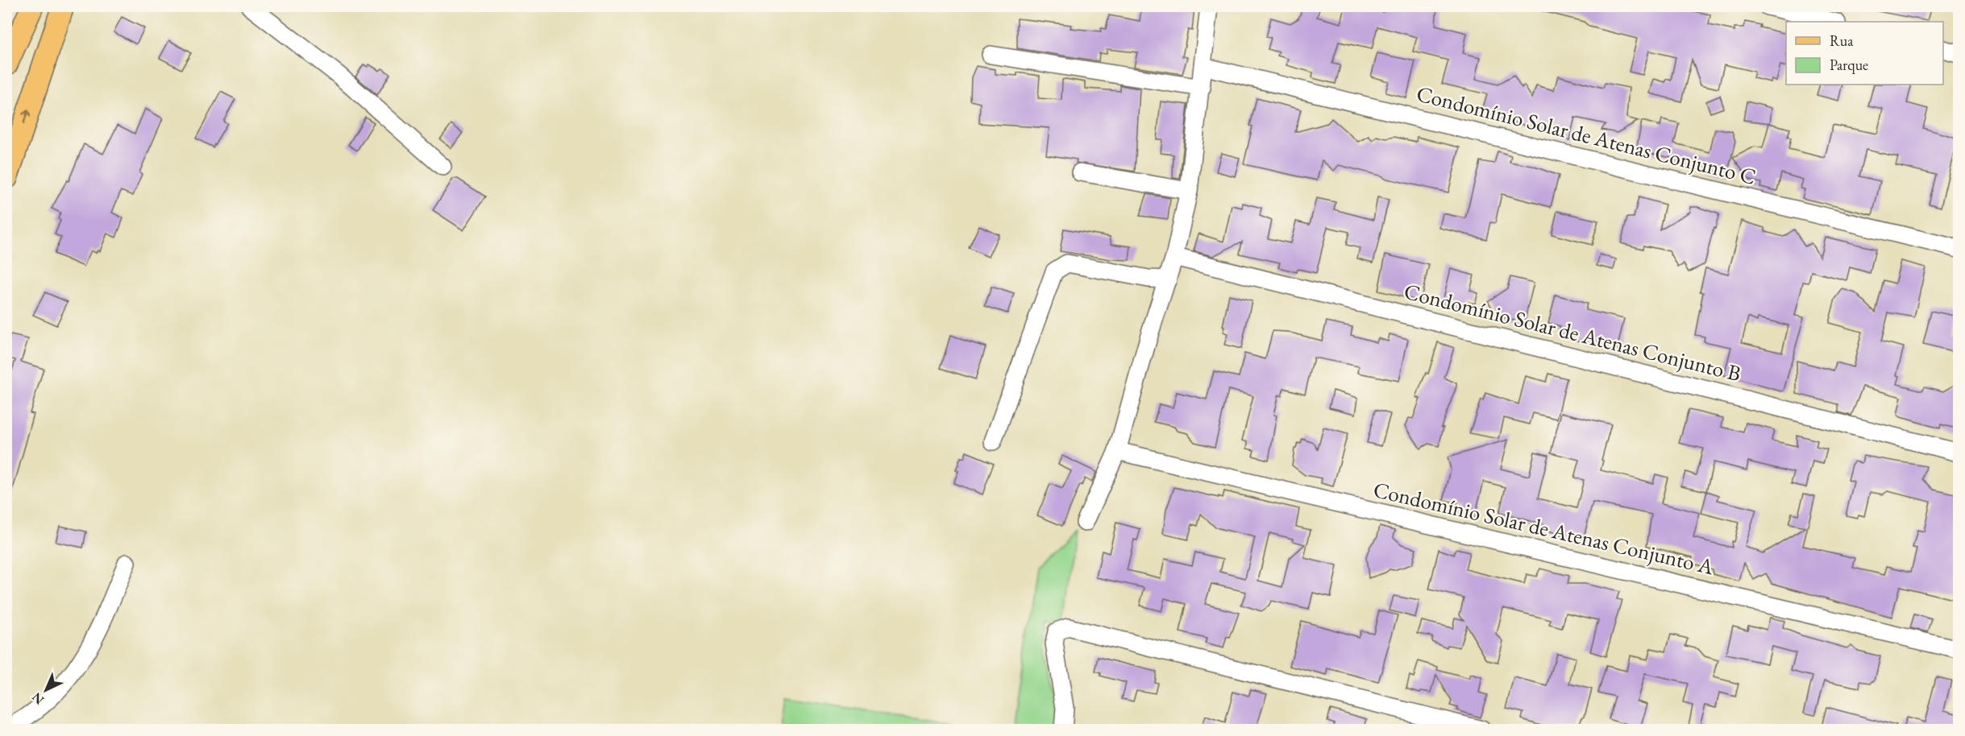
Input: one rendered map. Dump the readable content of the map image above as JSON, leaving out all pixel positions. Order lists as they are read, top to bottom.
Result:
{
  "streets": {
    "street": ["Condomínio Solar de Atenas Conjunto C", "Condomínio Solar de Atenas Conjunto B", "Condomínio Solar de Atenas Conjunto A"]
  },
  "legend": ["Rua", "Parque"],
  "north": "bottom left"
}
